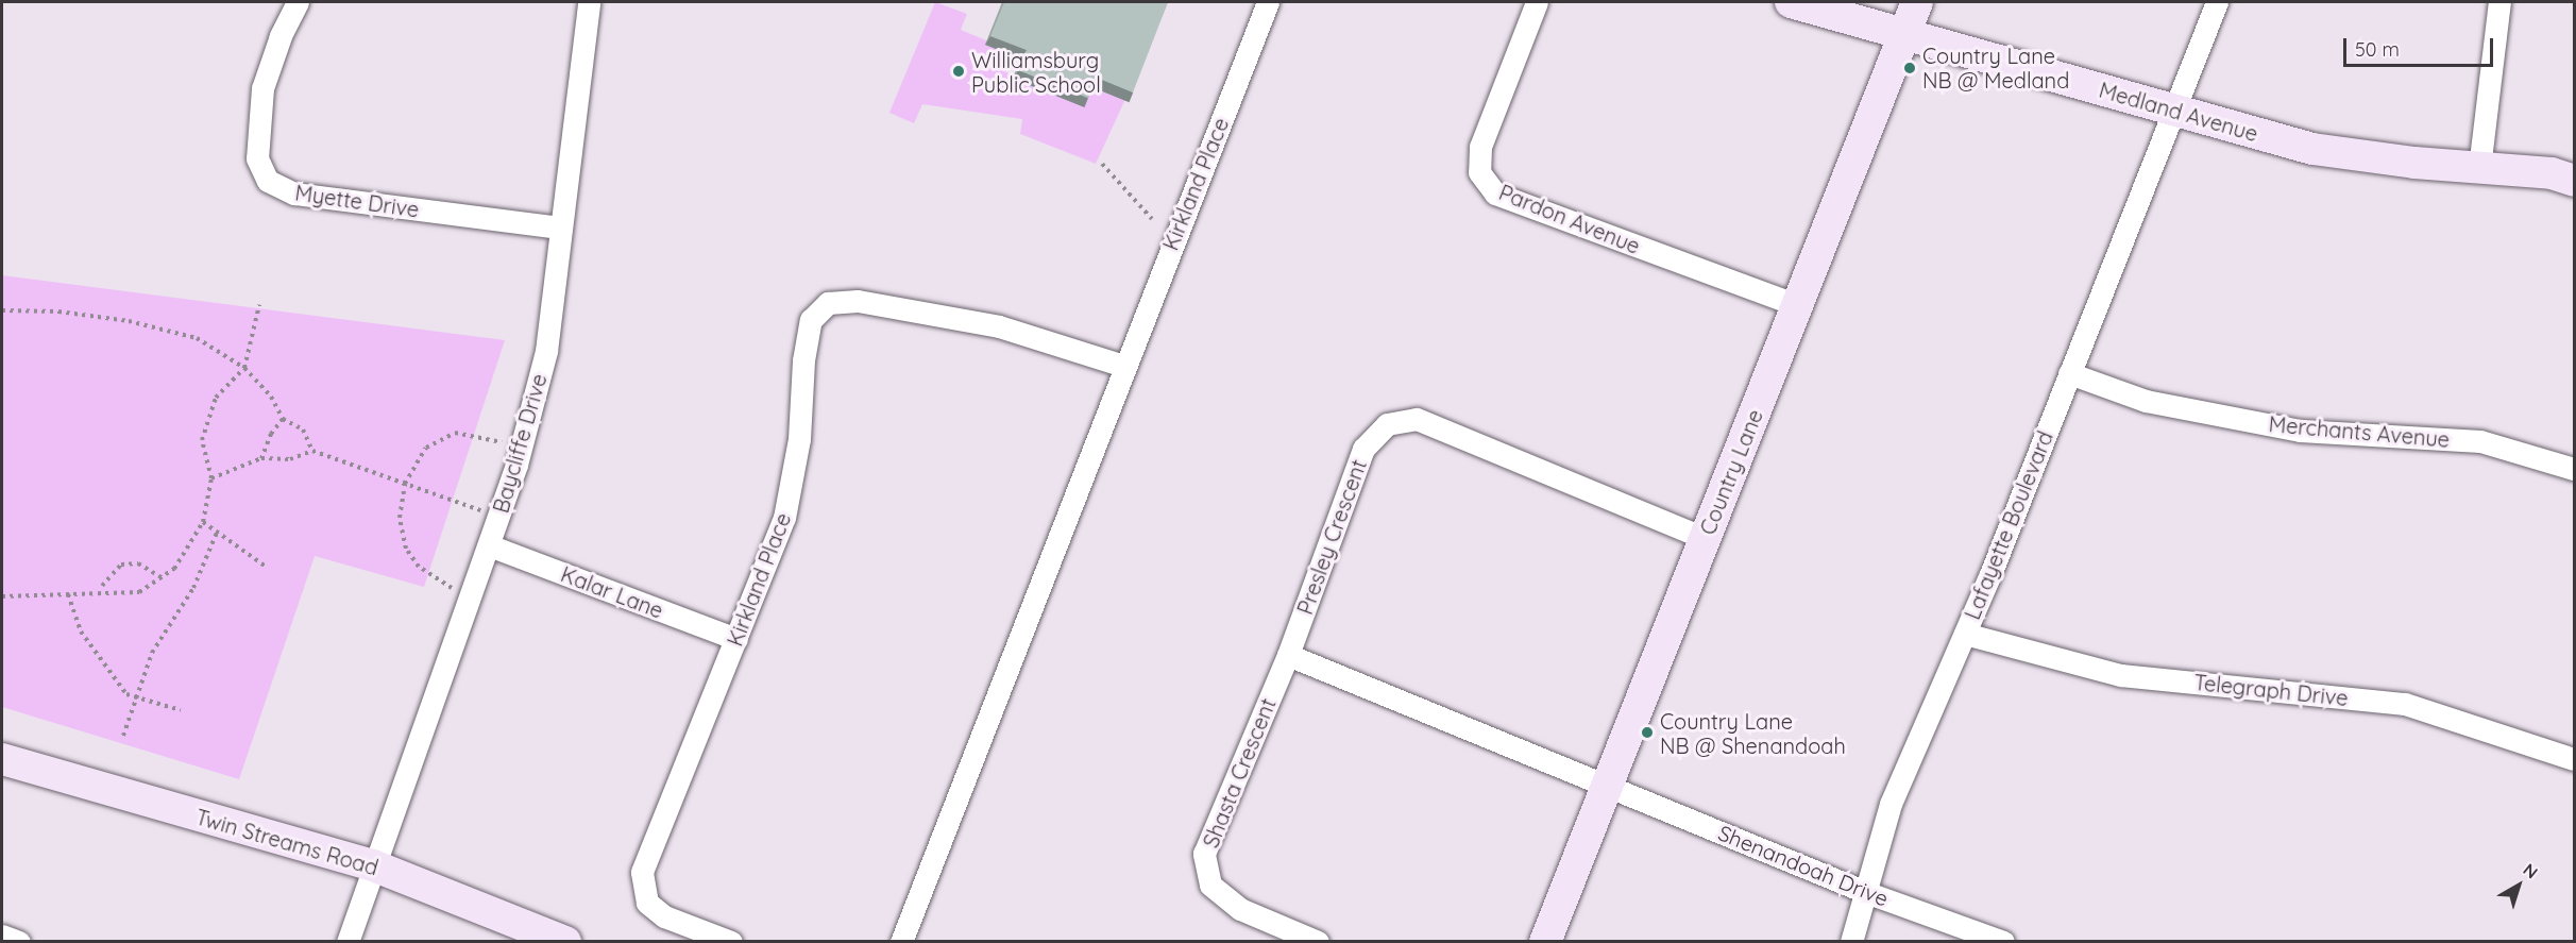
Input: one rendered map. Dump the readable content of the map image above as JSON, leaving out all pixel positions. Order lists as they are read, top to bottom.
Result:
{
  "streets": {
    "street": [
      "Medland Avenue",
      "Kirkland Place",
      "Myette Drive",
      "Pardon Avenue",
      "Merchants Avenue",
      "Baycliffe Drive",
      "Country Lane",
      "Lafayette Boulevard",
      "Presley Crescent",
      "Kalar Lane",
      "Telegraph Drive",
      "Shasta Crescent",
      "Twin Streams Road",
      "Shenandoah Drive"
    ]
  },
  "crossings": [
    ["Medland Avenue", "Country Lane"],
    ["Medland Avenue", "Lafayette Boulevard"],
    ["Kirkland Place", "Kalar Lane"],
    ["Myette Drive", "Baycliffe Drive"],
    ["Pardon Avenue", "Country Lane"],
    ["Merchants Avenue", "Lafayette Boulevard"],
    ["Baycliffe Drive", "Kalar Lane"],
    ["Baycliffe Drive", "Twin Streams Road"],
    ["Country Lane", "Presley Crescent"],
    ["Country Lane", "Shenandoah Drive"],
    ["Lafayette Boulevard", "Telegraph Drive"],
    ["Lafayette Boulevard", "Shenandoah Drive"],
    ["Presley Crescent", "Shasta Crescent"]
  ],
  "places": ["Country Lane NB @ Medland", "Williamsburg Public School", "Country Lane NB @ Shenandoah"],
  "scale_bar": "50 m",
  "north": "top right"
}
